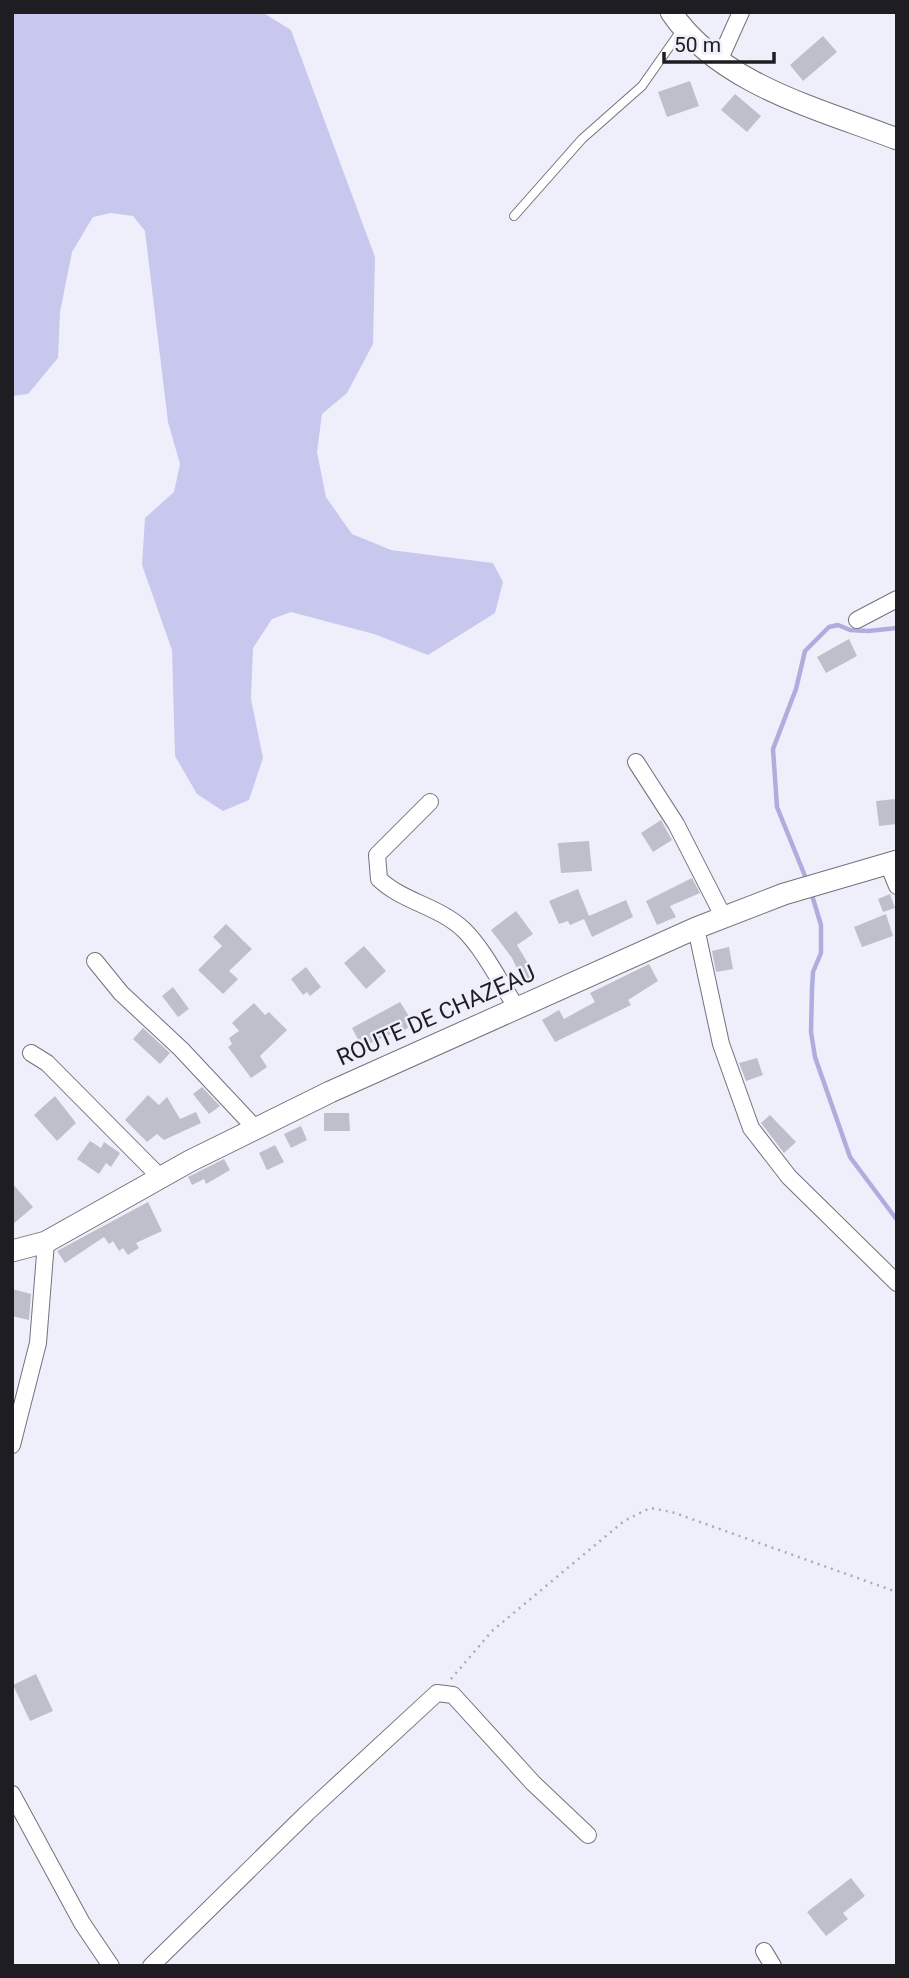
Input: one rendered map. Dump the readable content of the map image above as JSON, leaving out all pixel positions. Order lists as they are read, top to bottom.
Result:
{
  "streets": {
    "main road": ["ROUTE DE CHAZEAU"]
  },
  "scale_bar": "50 m"
}
